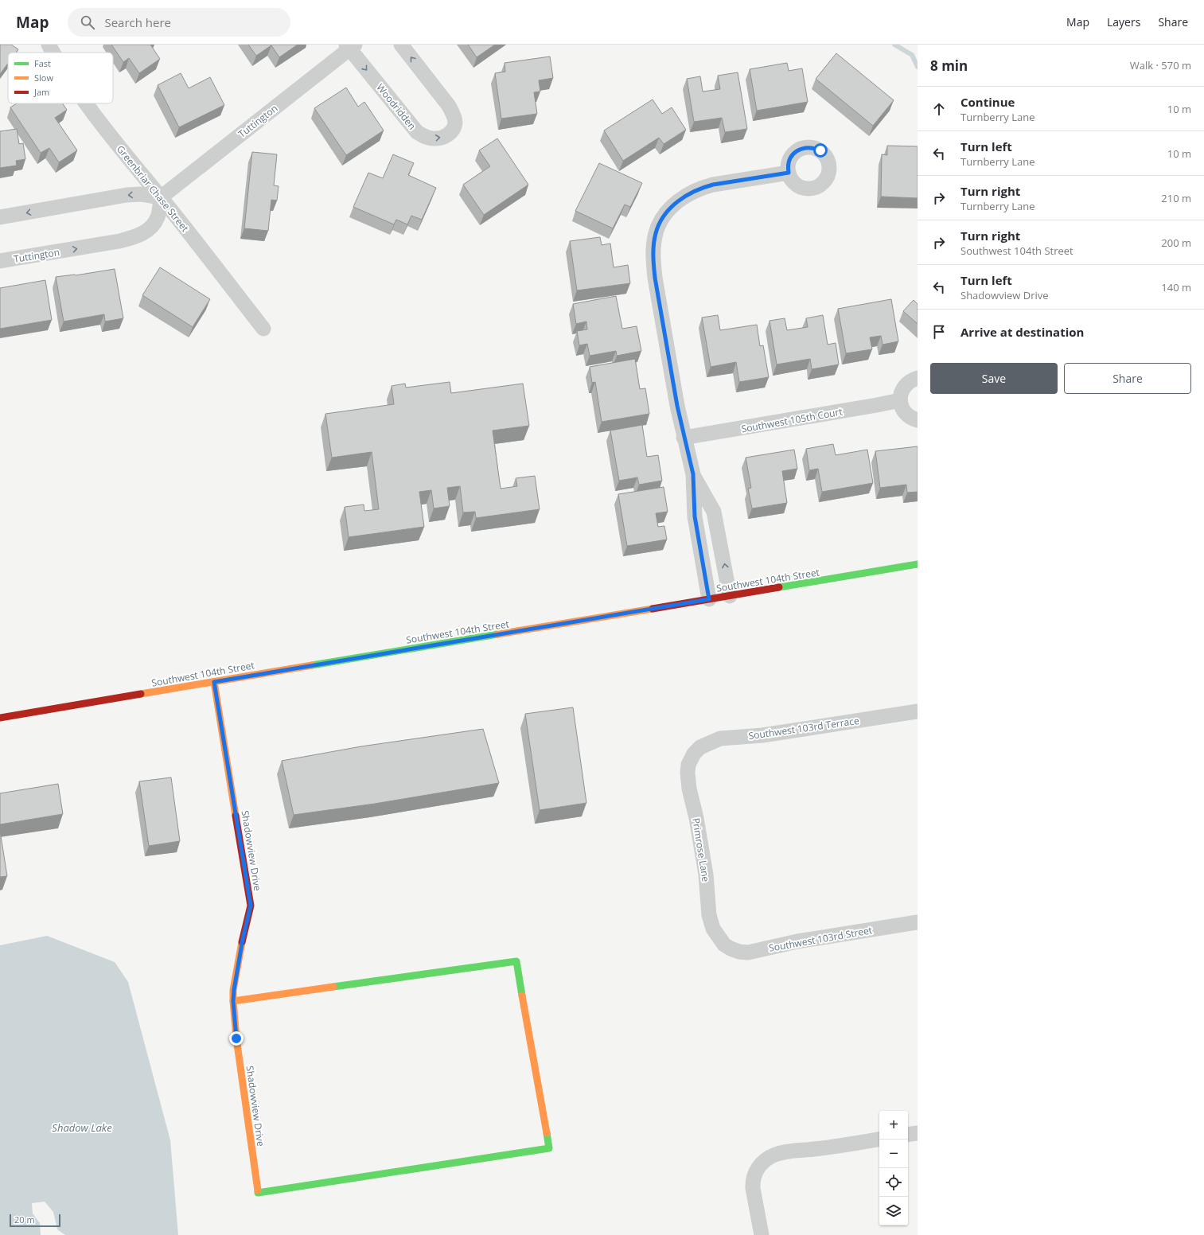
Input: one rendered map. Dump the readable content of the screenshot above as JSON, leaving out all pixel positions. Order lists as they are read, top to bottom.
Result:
{
  "streets": {
    "street": [
      "Woodridden",
      "Tuttington",
      "Greenbriar Chase Street",
      "Southwest 105th Court",
      "Southwest 104th Street",
      "Southwest 103rd Terrace",
      "Primrose Lane",
      "Shadowview Drive",
      "Southwest 103rd Street"
    ]
  },
  "crossings": [
    ["Woodridden", "Tuttington"],
    ["Tuttington", "Greenbriar Chase Street"],
    ["Southwest 104th Street", "Shadowview Drive"],
    ["Southwest 103rd Terrace", "Primrose Lane"],
    ["Primrose Lane", "Southwest 103rd Street"]
  ],
  "water": ["Shadow Lake"],
  "legend": ["Fast", "Slow", "Jam"],
  "scale_bar": "20 m",
  "page": {
    "header": "Map",
    "search": "Search here",
    "nav": ["Map", "Layers", "Share"],
    "heading": ["8 min", "Walk · 570 m"],
    "list": [
      ["Continue", "Turnberry Lane", "10 m"],
      ["Turn left", "Turnberry Lane", "10 m"],
      ["Turn right", "Turnberry Lane", "210 m"],
      ["Turn right", "Southwest 104th Street", "200 m"],
      ["Turn left", "Shadowview Drive", "140 m"],
      "Arrive at destination"
    ],
    "buttons": ["Save", "Share"],
    "map_buttons": ["+", "−"],
    "scale": "20 m"
  }
}
